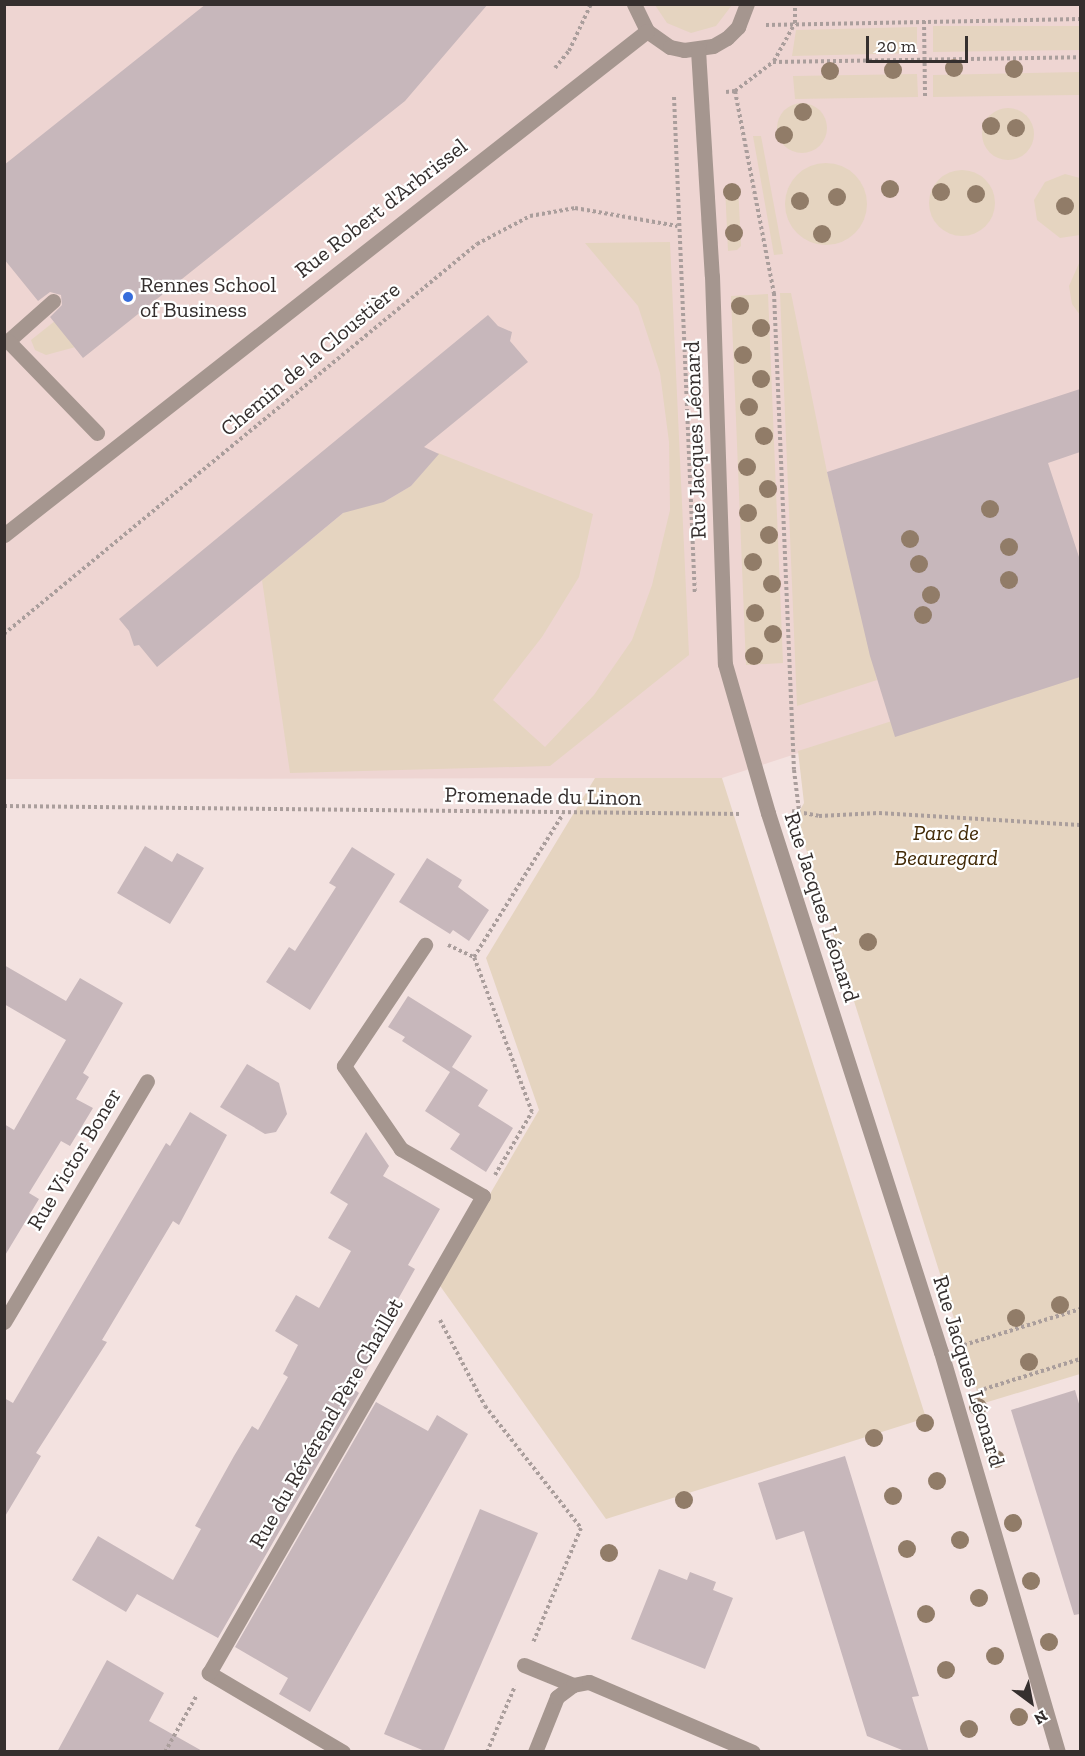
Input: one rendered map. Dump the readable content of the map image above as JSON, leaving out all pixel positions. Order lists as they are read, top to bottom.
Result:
{
  "streets": {
    "street": [
      "Rue Robert d'Arbrissel",
      "Rue Jacques Léonard",
      "Rue Victor Boner",
      "Rue du Révérend Père Chaillet"
    ],
    "path": ["Chemin de la Cloustière", "Promenade du Linon"]
  },
  "crossings": [
    ["Rue Jacques Léonard", "Promenade du Linon"]
  ],
  "parks": ["Parc de Beauregard"],
  "places": ["Rennes School of Business"],
  "scale_bar": "20 m",
  "north": "bottom right"
}
